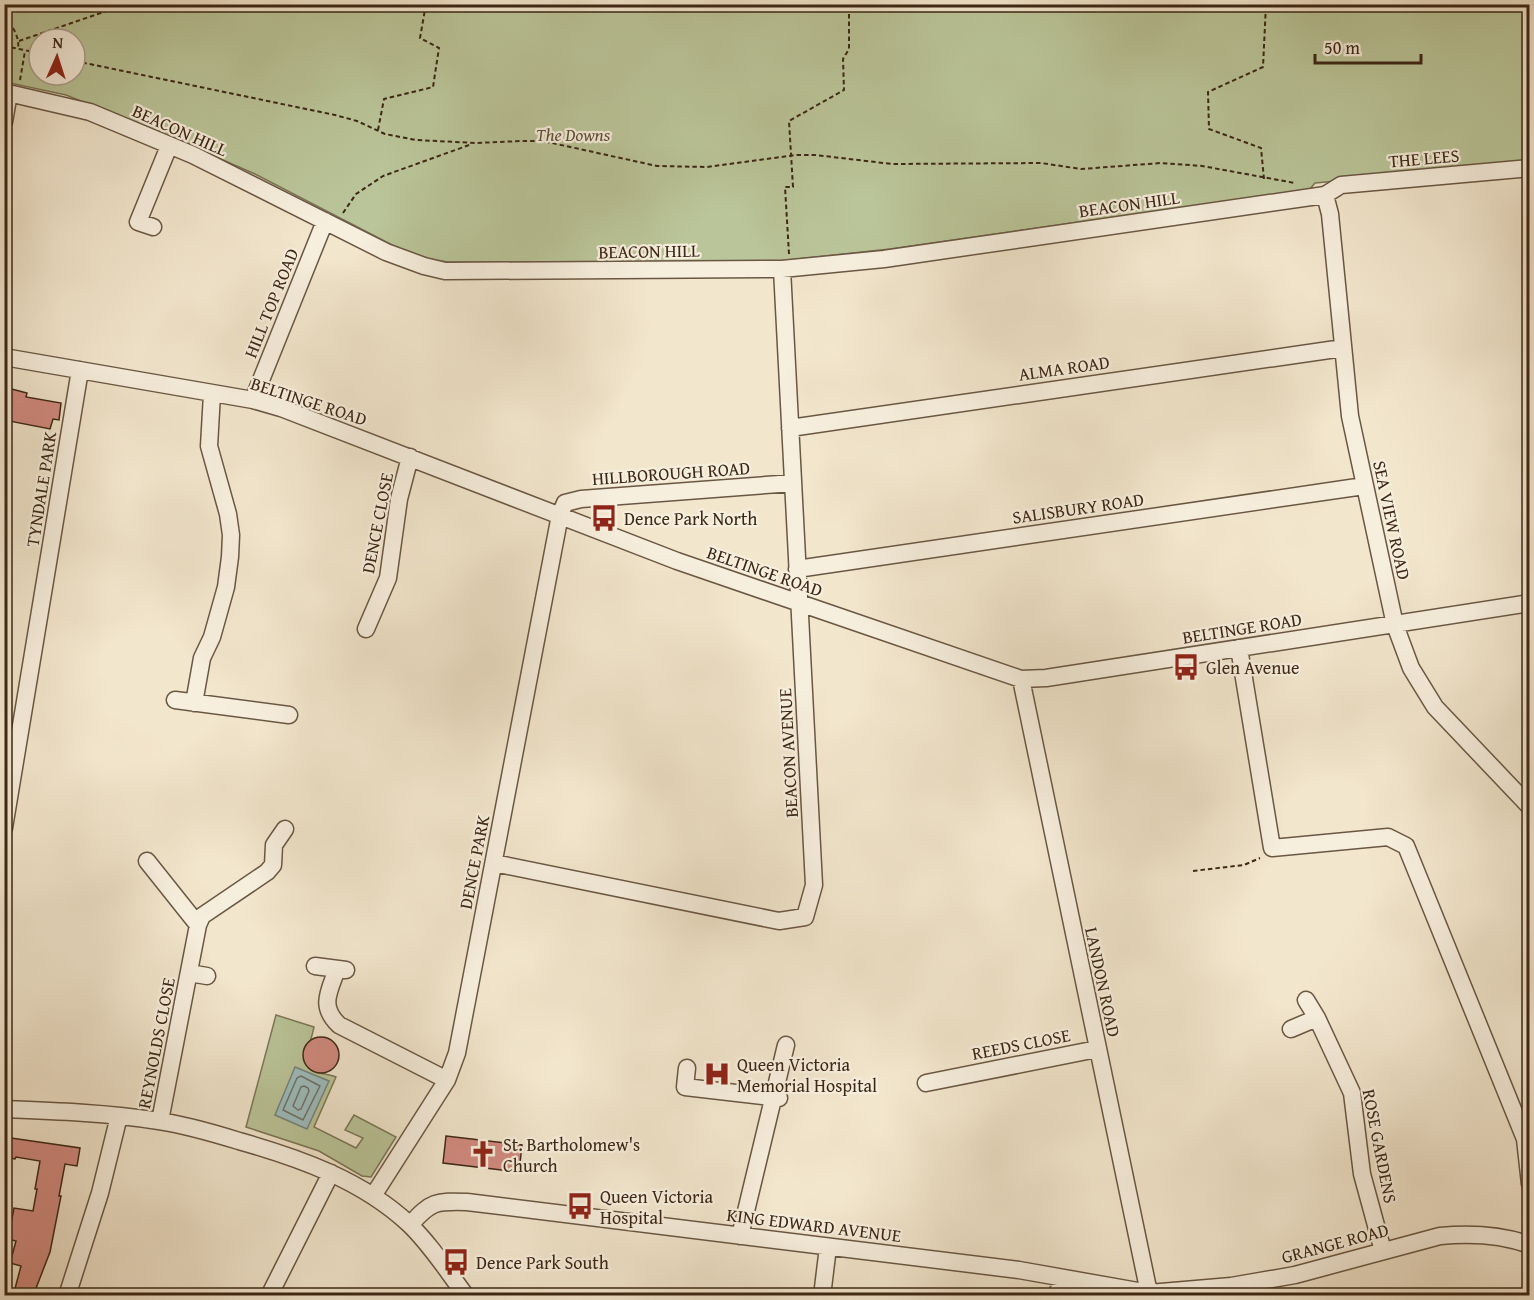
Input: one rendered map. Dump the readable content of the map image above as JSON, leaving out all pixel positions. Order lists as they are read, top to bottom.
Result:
{
  "streets": {
    "street": [
      "BEACON HILL",
      "THE LEES",
      "HILL TOP ROAD",
      "ALMA ROAD",
      "BELTINGE ROAD",
      "HILLBOROUGH ROAD",
      "TYNDALE PARK",
      "SALISBURY ROAD",
      "SEA VIEW ROAD",
      "DENCE CLOSE",
      "BEACON AVENUE",
      "DENCE PARK",
      "LANDON ROAD",
      "REYNOLDS CLOSE",
      "REEDS CLOSE",
      "ROSE GARDENS",
      "KING EDWARD AVENUE",
      "GRANGE ROAD"
    ]
  },
  "crossings": [
    ["BEACON HILL", "THE LEES"],
    ["BEACON HILL", "HILL TOP ROAD"],
    ["BEACON HILL", "SEA VIEW ROAD"],
    ["BEACON HILL", "BEACON AVENUE"],
    ["THE LEES", "SEA VIEW ROAD"],
    ["HILL TOP ROAD", "BELTINGE ROAD"],
    ["ALMA ROAD", "SEA VIEW ROAD"],
    ["ALMA ROAD", "BEACON AVENUE"],
    ["BELTINGE ROAD", "HILLBOROUGH ROAD"],
    ["BELTINGE ROAD", "TYNDALE PARK"],
    ["BELTINGE ROAD", "SEA VIEW ROAD"],
    ["BELTINGE ROAD", "DENCE CLOSE"],
    ["BELTINGE ROAD", "BEACON AVENUE"],
    ["BELTINGE ROAD", "DENCE PARK"],
    ["BELTINGE ROAD", "LANDON ROAD"],
    ["HILLBOROUGH ROAD", "BEACON AVENUE"],
    ["HILLBOROUGH ROAD", "DENCE PARK"],
    ["SALISBURY ROAD", "SEA VIEW ROAD"],
    ["SALISBURY ROAD", "BEACON AVENUE"],
    ["BEACON AVENUE", "DENCE PARK"],
    ["LANDON ROAD", "REEDS CLOSE"],
    ["LANDON ROAD", "KING EDWARD AVENUE"],
    ["LANDON ROAD", "GRANGE ROAD"],
    ["ROSE GARDENS", "GRANGE ROAD"],
    ["KING EDWARD AVENUE", "GRANGE ROAD"]
  ],
  "parks": ["The Downs"],
  "places": {
    "bus stop": [
      "Dence Park North",
      "Glen Avenue",
      "Queen Victoria Hospital",
      "Dence Park South"
    ],
    "hospital": ["Queen Victoria Memorial Hospital"],
    "church": ["St. Bartholomew's Church"]
  },
  "scale_bar": "50 m",
  "north": "top"
}
